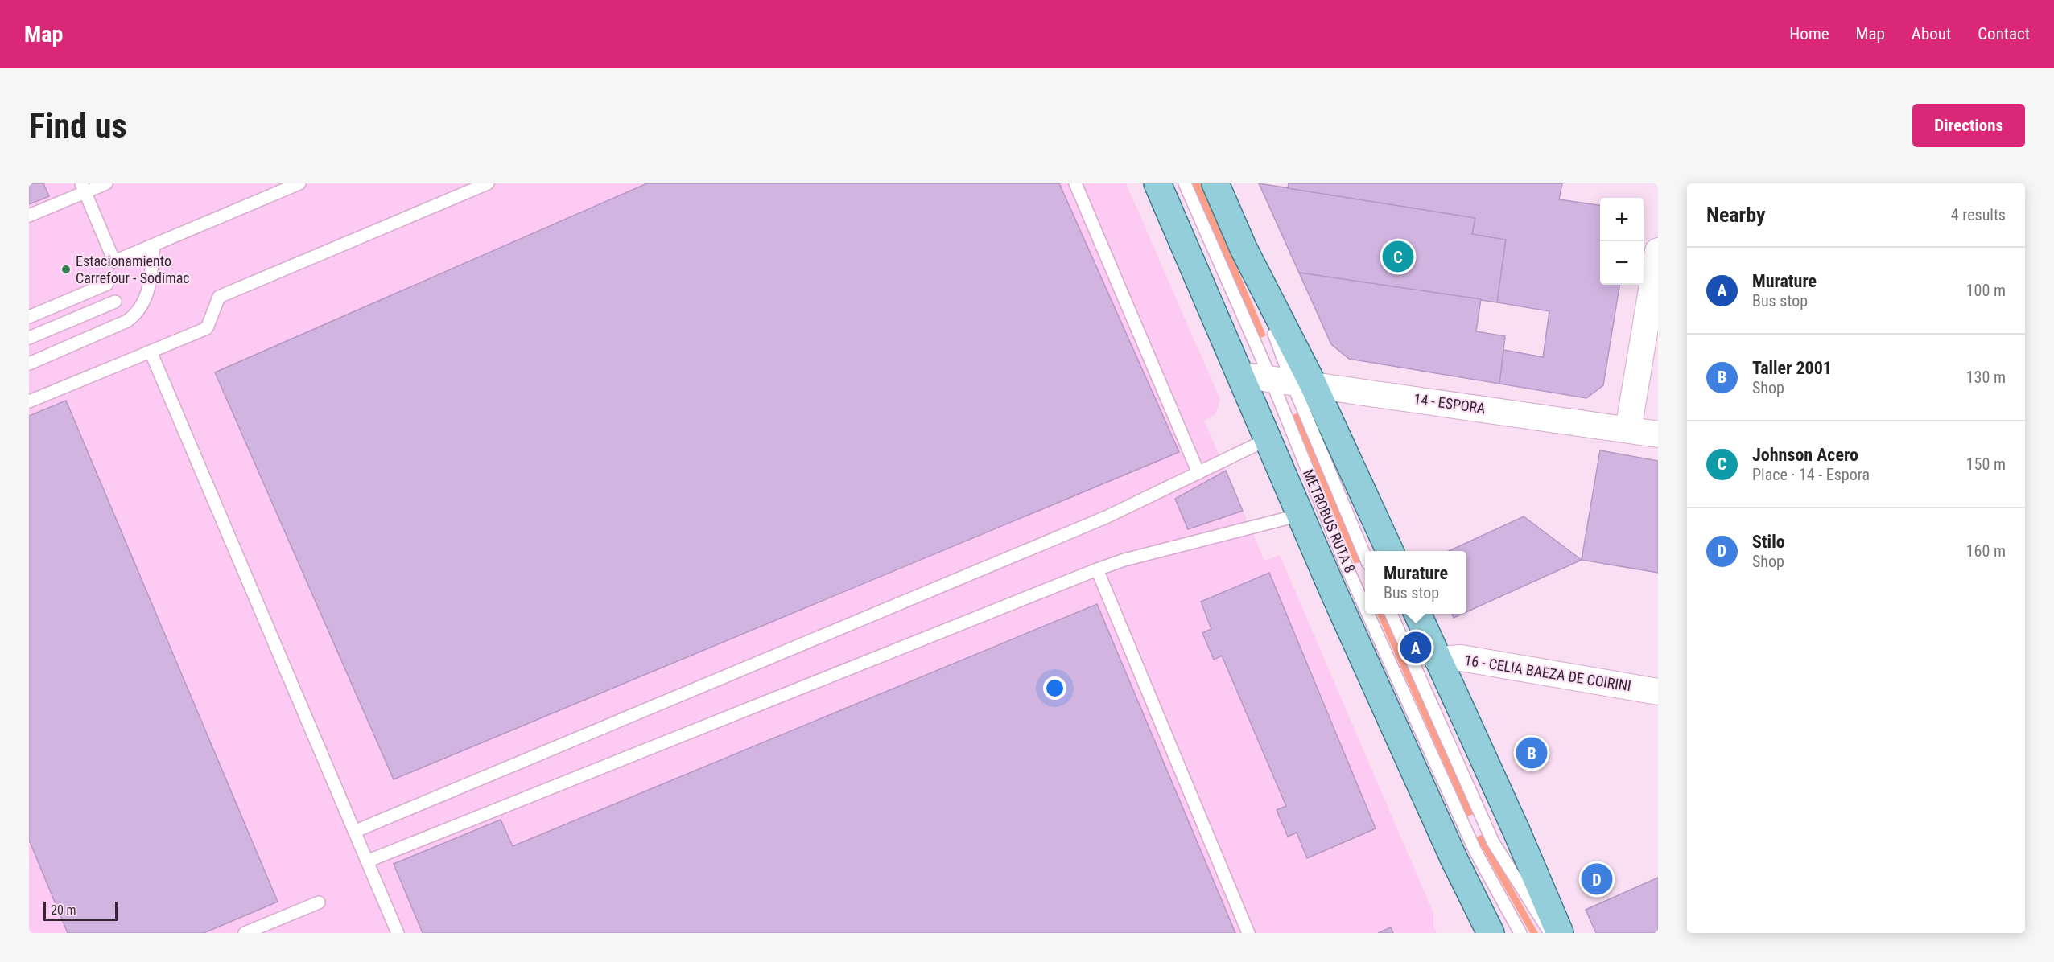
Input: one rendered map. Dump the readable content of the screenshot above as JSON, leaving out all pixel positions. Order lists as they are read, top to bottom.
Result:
{
  "streets": {
    "street": ["14 - ESPORA", "16 - CELIA BAEZA DE COIRINI"],
    "lane": ["METROBUS RUTA 8"]
  },
  "crossings": [
    ["14 - ESPORA", "METROBUS RUTA 8"]
  ],
  "places": ["Estacionamiento Carrefour - Sodimac"],
  "scale_bar": "20 m",
  "page": {
    "header": "Map",
    "nav": [
      "Home",
      "Map",
      "About",
      "Contact"
    ],
    "buttons": "Directions",
    "title": "Find us",
    "heading": ["Nearby", "4 results"],
    "map_buttons": ["+", "−"],
    "pins": [
      "C",
      "A",
      "B",
      "D"
    ],
    "list": [
      {
        "mark": "A",
        "name": "Murature",
        "note": "Bus stop",
        "value": "100 m"
      },
      {
        "mark": "B",
        "name": "Taller 2001",
        "note": "Shop",
        "value": "130 m"
      },
      {
        "mark": "C",
        "name": "Johnson Acero",
        "note": "Place · 14 - Espora",
        "value": "150 m"
      },
      {
        "mark": "D",
        "name": "Stilo",
        "note": "Shop",
        "value": "160 m"
      }
    ],
    "popup": ["Murature", "Bus stop"],
    "scale": "20 m"
  }
}
